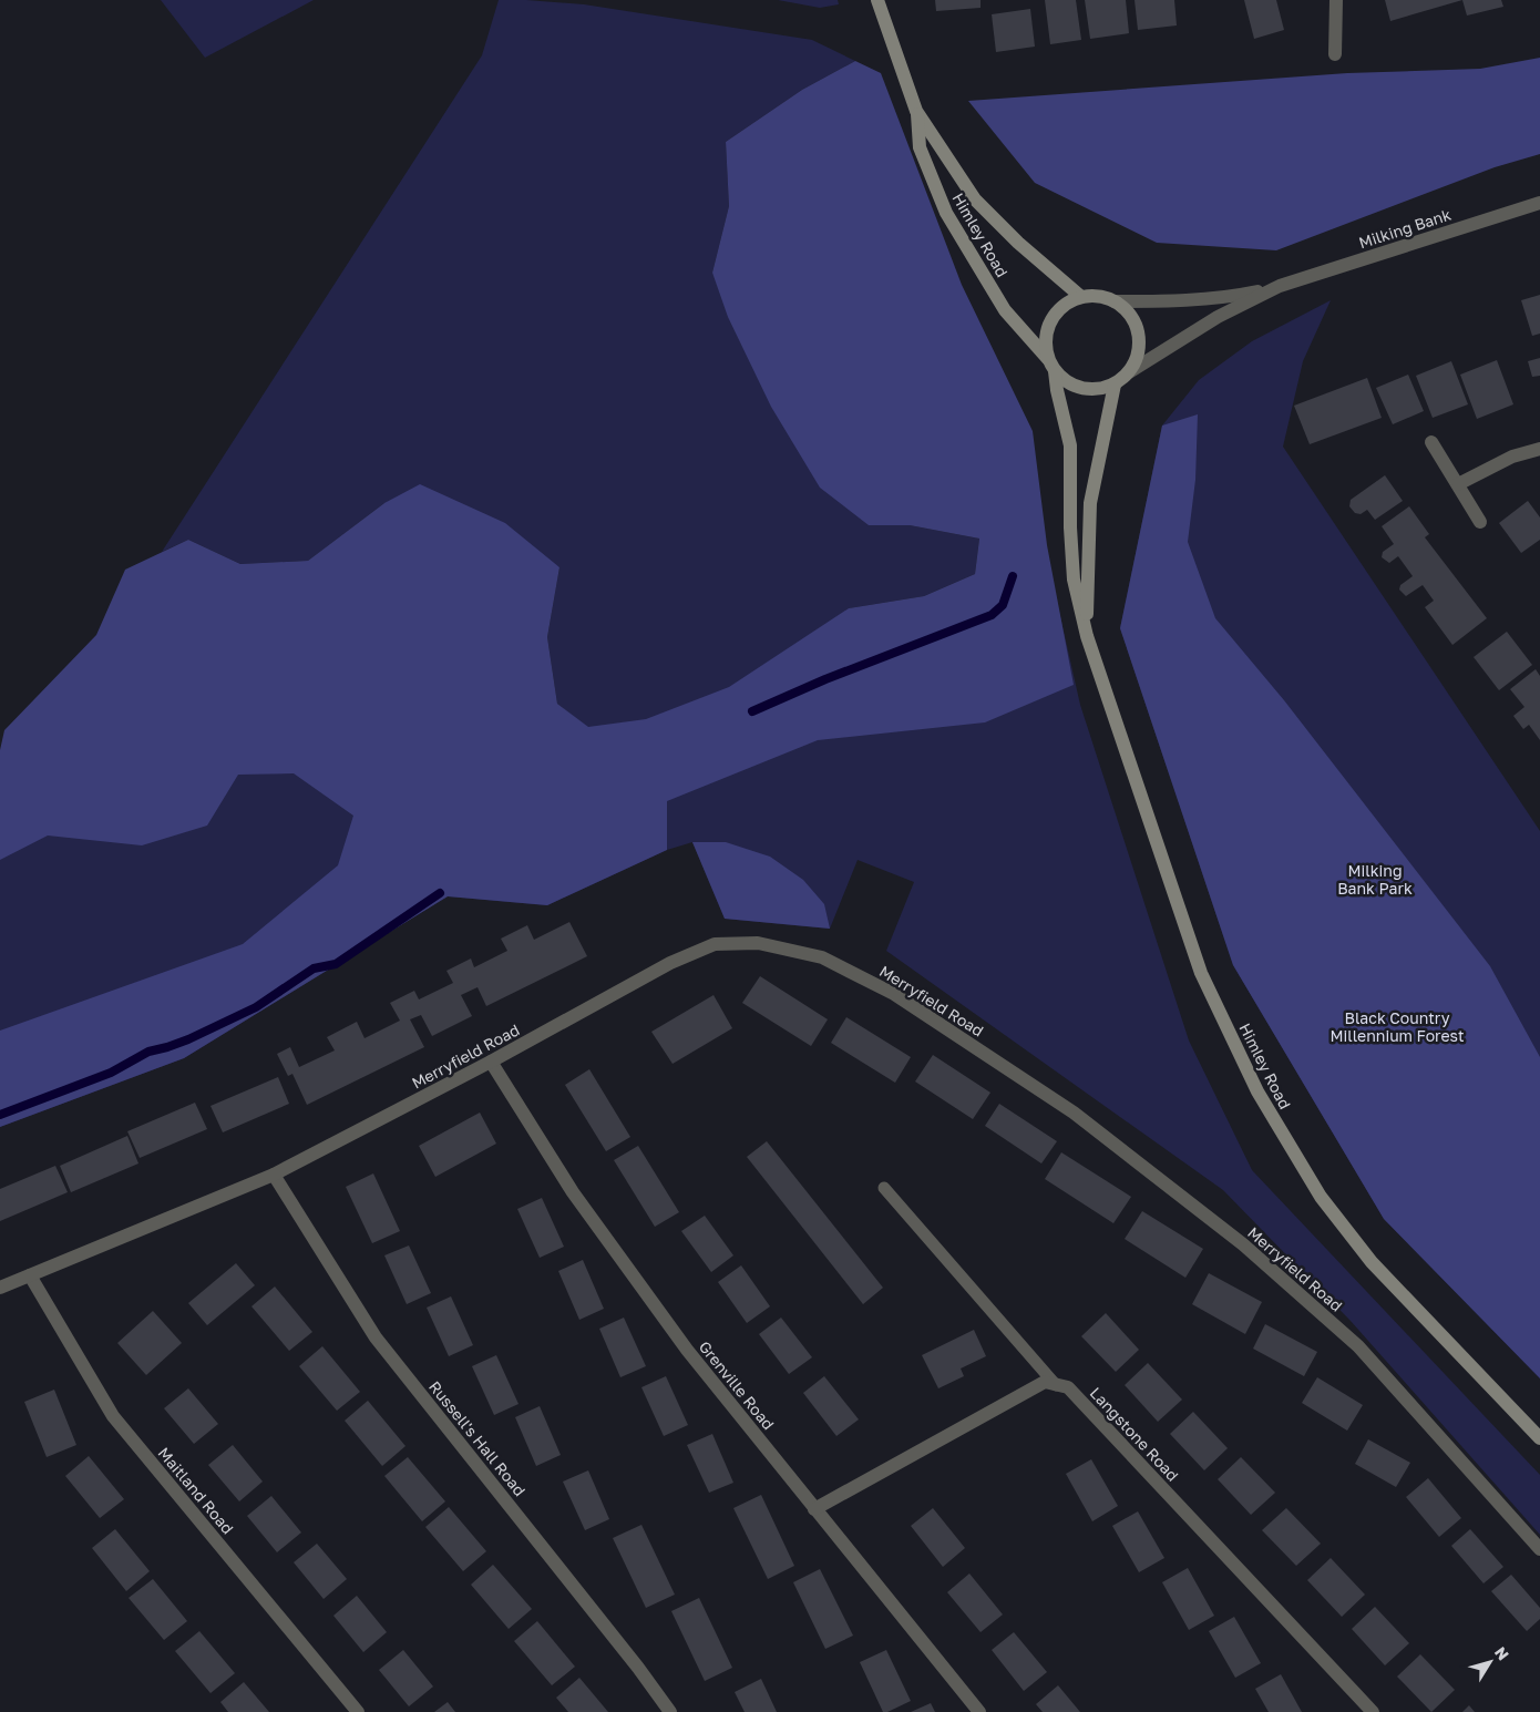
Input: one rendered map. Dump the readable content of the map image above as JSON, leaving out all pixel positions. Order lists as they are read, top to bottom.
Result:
{
  "streets": {
    "main road": ["Himley Road"],
    "street": [
      "Milking Bank",
      "Merryfield Road",
      "Grenville Road",
      "Langstone Road",
      "Russell's Hall Road",
      "Maitland Road"
    ]
  },
  "crossings": [
    ["Milking Bank", "Himley Road"],
    ["Merryfield Road", "Grenville Road"],
    ["Merryfield Road", "Russell's Hall Road"],
    ["Merryfield Road", "Maitland Road"]
  ],
  "parks": ["Milking Bank Park", "Black Country Millennium Forest"],
  "north": "top right"
}
